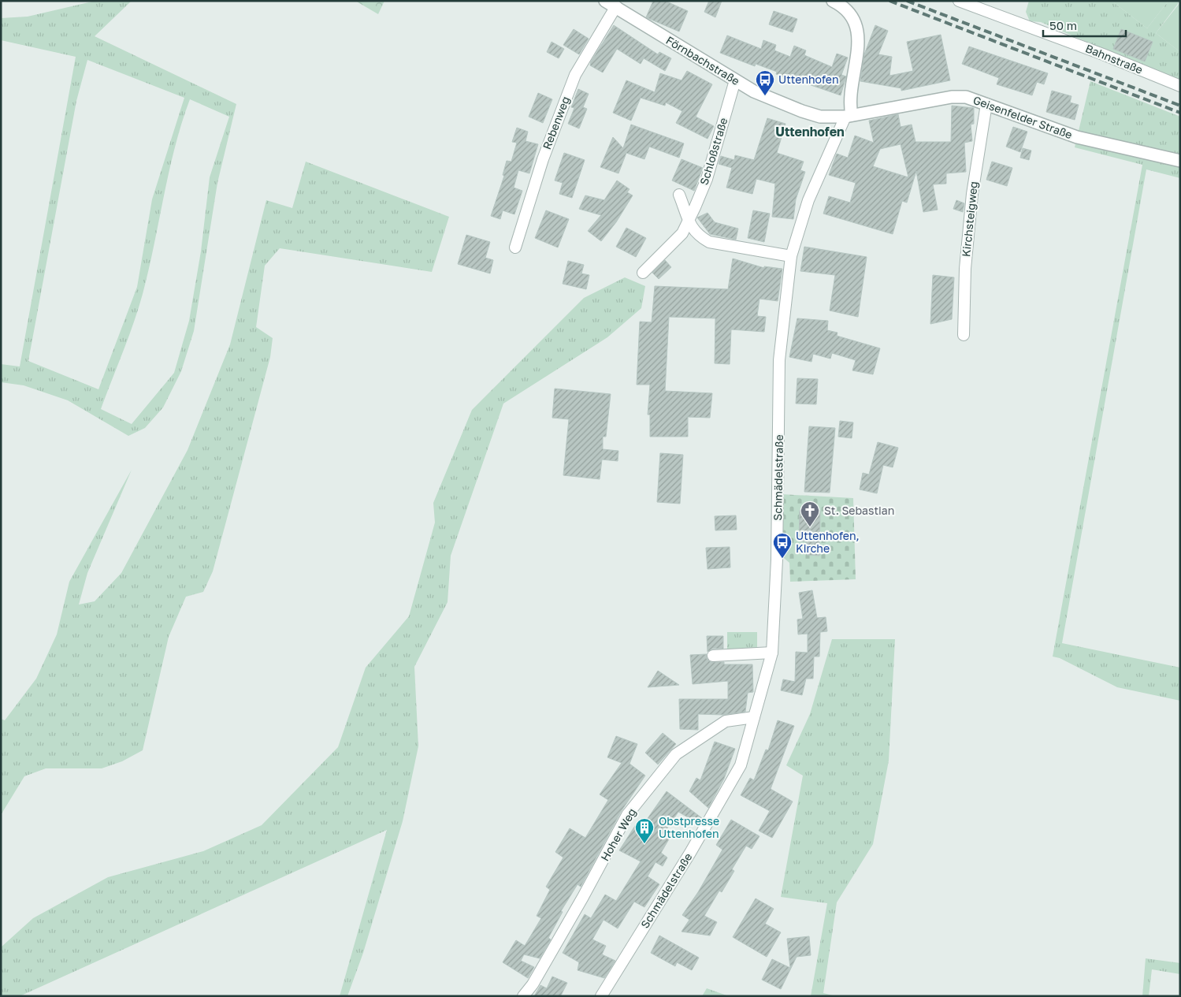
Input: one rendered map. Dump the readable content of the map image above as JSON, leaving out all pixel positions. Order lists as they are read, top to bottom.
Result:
{
  "streets": {
    "street": [
      "Bahnstraße",
      "Förnbachstraße",
      "Geisenfelder Straße",
      "Rebenweg",
      "Schloßstraße",
      "Kirchsteigweg",
      "Schmädelstraße",
      "Hoher Weg"
    ]
  },
  "crossings": [
    ["Förnbachstraße", "Geisenfelder Straße"],
    ["Förnbachstraße", "Rebenweg"],
    ["Förnbachstraße", "Schloßstraße"],
    ["Förnbachstraße", "Schmädelstraße"],
    ["Geisenfelder Straße", "Kirchsteigweg"],
    ["Geisenfelder Straße", "Schmädelstraße"],
    ["Schmädelstraße", "Hoher Weg"]
  ],
  "districts": ["Uttenhofen"],
  "places": {
    "bus stop": ["Uttenhofen", "Uttenhofen, Kirche"],
    "church": ["St. Sebastian"],
    "building": ["Obstpresse Uttenhofen"]
  },
  "scale_bar": "50 m"
}
